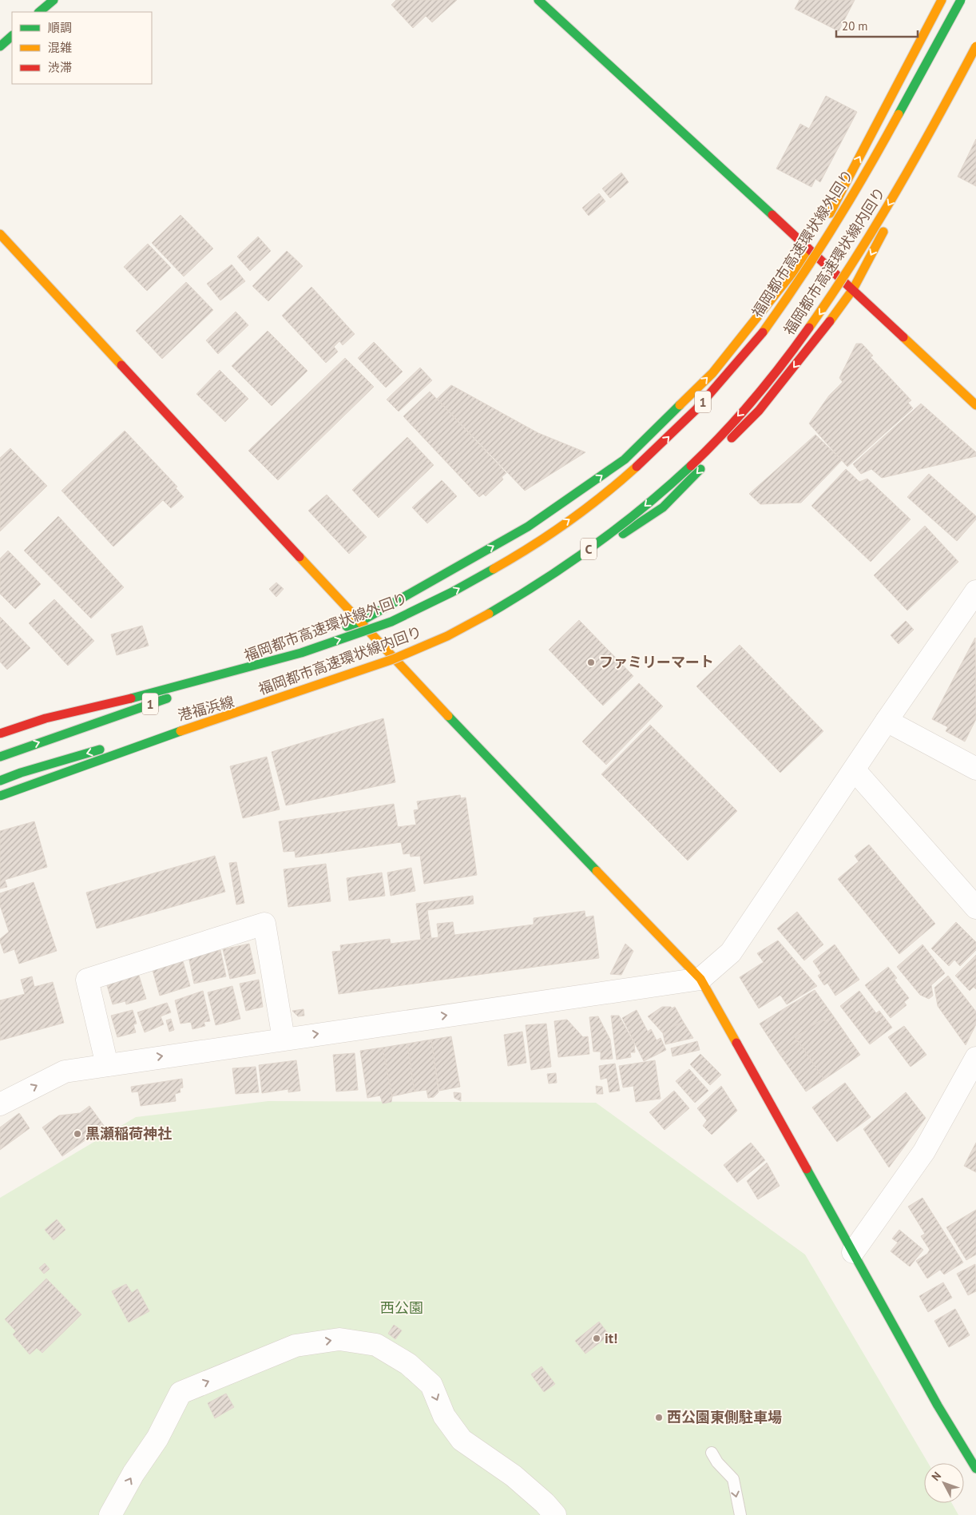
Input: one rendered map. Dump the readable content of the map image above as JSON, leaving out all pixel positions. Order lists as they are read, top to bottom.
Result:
{
  "streets": {
    "main road": [
      "福岡都市高速環状線外回り",
      "福岡都市高速環状線内回り",
      "1",
      "C",
      "港福浜線"
    ]
  },
  "parks": ["西公園"],
  "places": [
    "ファミリーマート",
    "黒瀬稲荷神社",
    "it!",
    "西公園東側駐車場"
  ],
  "legend": ["順調", "混雑", "渋滞"],
  "scale_bar": "20 m",
  "north": "top left"
}
